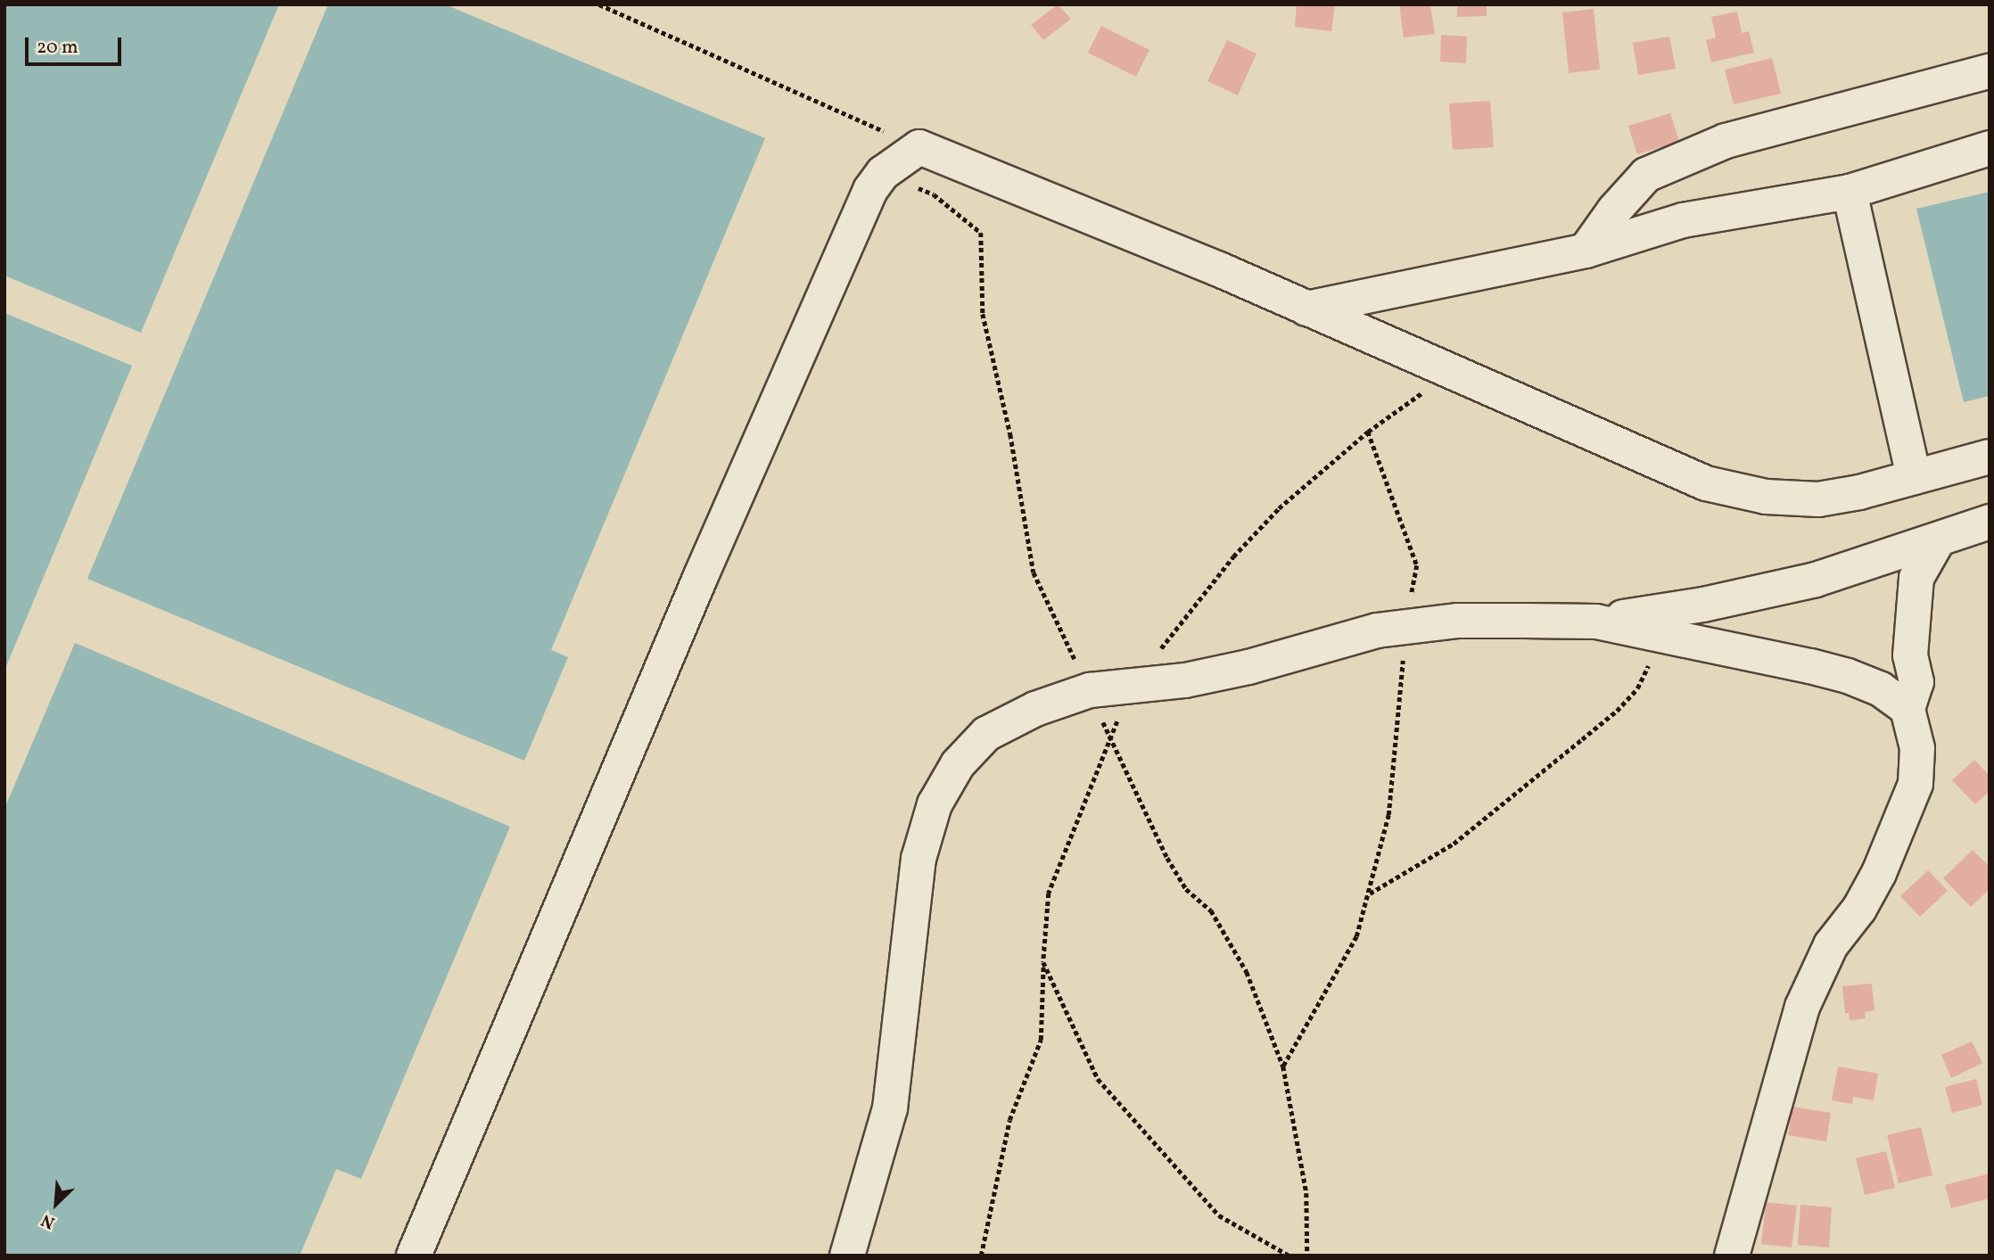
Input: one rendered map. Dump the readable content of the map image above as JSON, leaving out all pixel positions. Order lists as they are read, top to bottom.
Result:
{
  "scale_bar": "20 m",
  "north": "bottom left"
}
